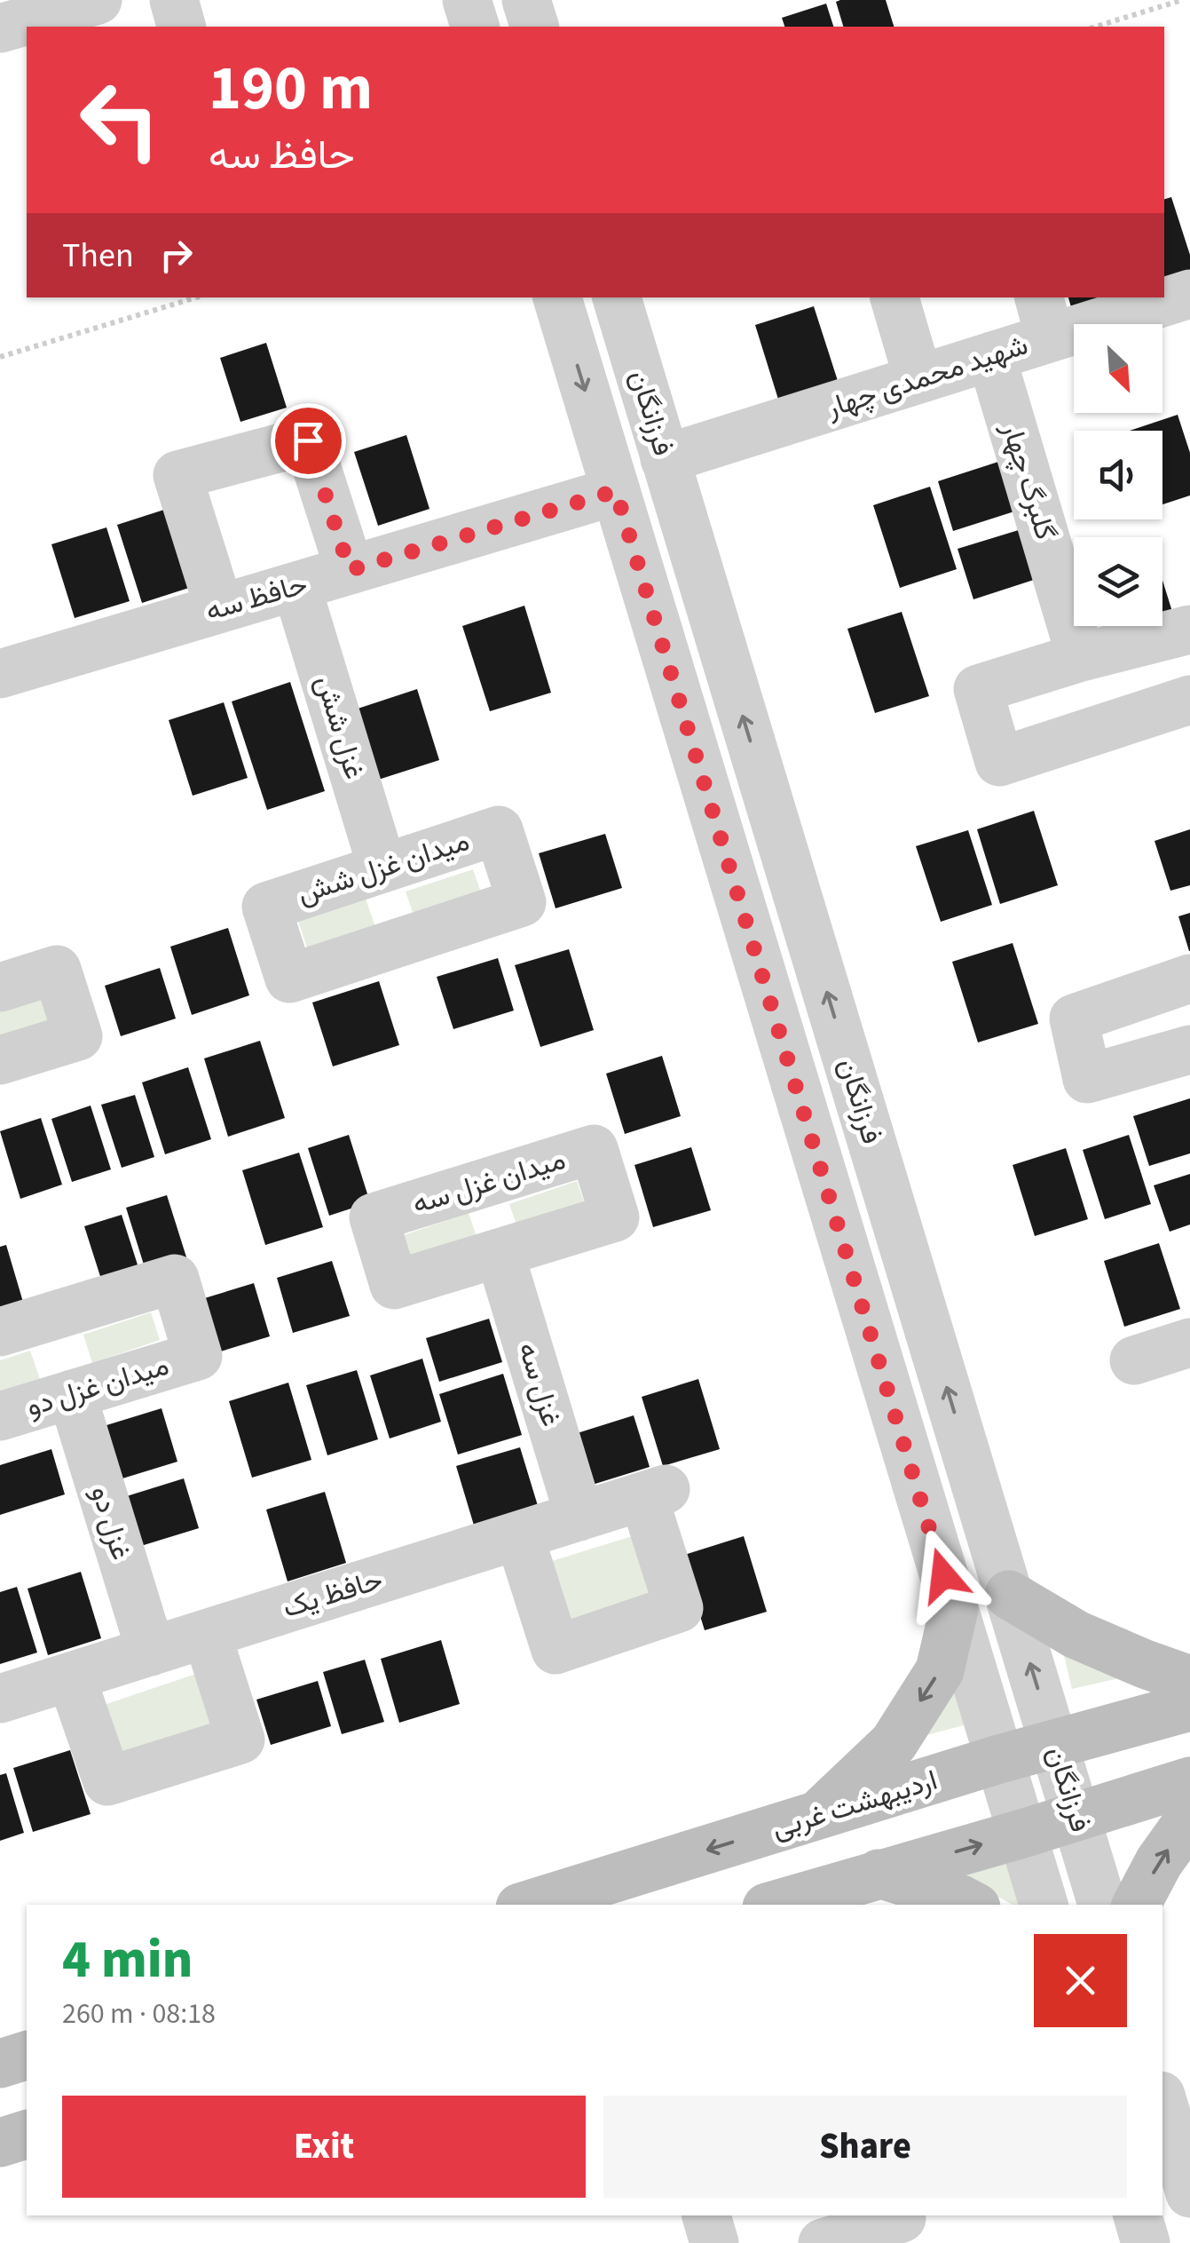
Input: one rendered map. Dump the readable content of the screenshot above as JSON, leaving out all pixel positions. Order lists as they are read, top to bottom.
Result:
{
  "streets": {
    "main road": ["اردیبهشت غربی"],
    "street": [
      "شهید محمدی چهار",
      "فرزانگان",
      "گلبرگ چهار",
      "حافظ سه",
      "غزل شش",
      "میدان غزل شش",
      "غزل سه",
      "میدان غزل دو",
      "غزل دو",
      "حافظ یک"
    ]
  },
  "crossings": [
    ["شهید محمدی چهار", "فرزانگان"],
    ["شهید محمدی چهار", "گلبرگ چهار"],
    ["فرزانگان", "حافظ سه"],
    ["فرزانگان", "اردیبهشت غربی"],
    ["حافظ سه", "غزل شش"],
    ["غزل شش", "میدان غزل شش"],
    ["غزل سه", "حافظ یک"],
    ["میدان غزل دو", "غزل دو"],
    ["غزل دو", "حافظ یک"]
  ],
  "one_way": ["اردیبهشت غربی"],
  "north": "bottom right",
  "page": {
    "turn": ["190 m", "حافظ سه"],
    "then": "Then",
    "heading": ["4 min", "260 m · 08:18"],
    "buttons": ["Exit", "Share"]
  }
}
